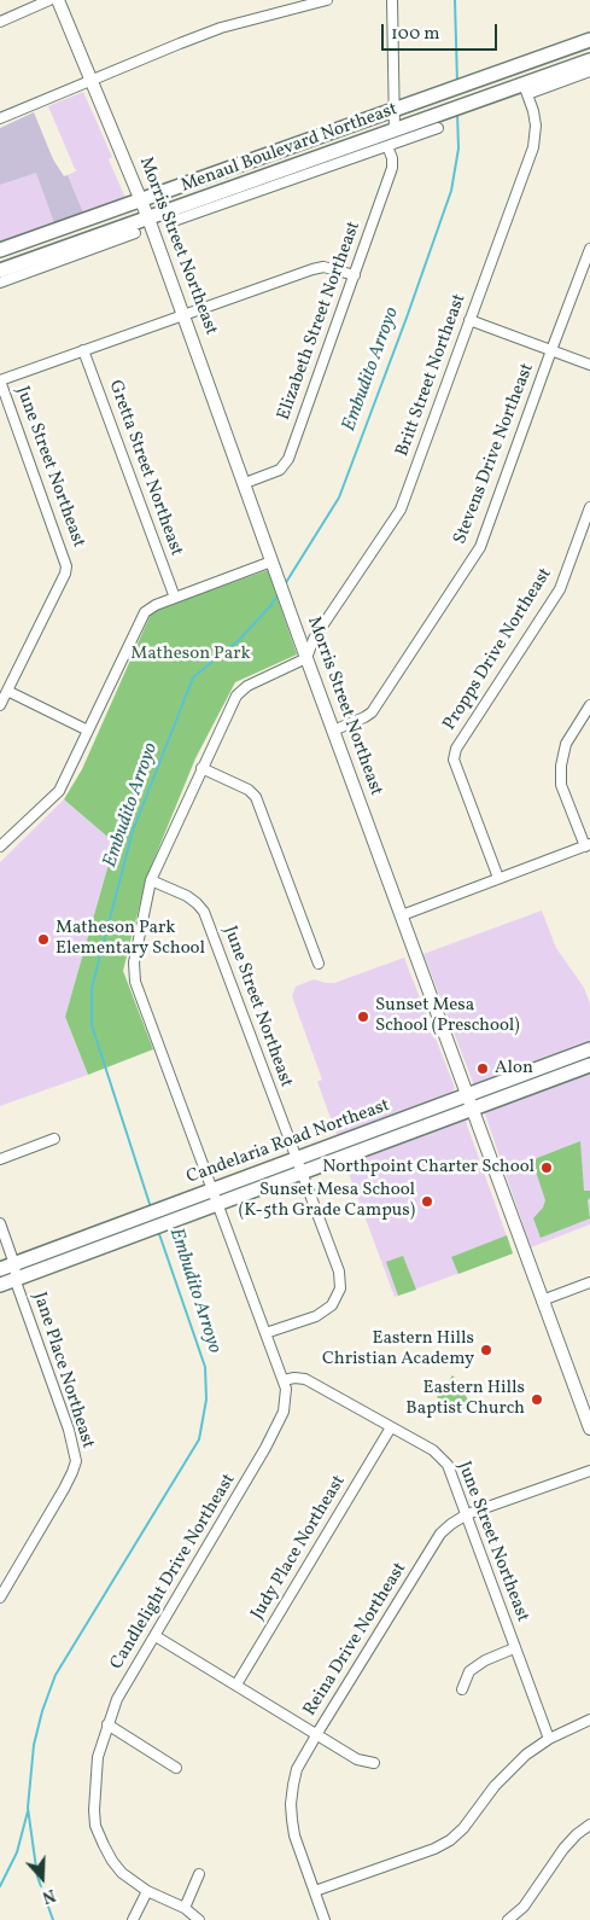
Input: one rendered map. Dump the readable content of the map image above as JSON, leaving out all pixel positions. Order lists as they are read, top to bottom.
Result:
{
  "streets": {
    "main road": ["Menaul Boulevard Northeast", "Candelaria Road Northeast"],
    "street": [
      "Morris Street Northeast",
      "Elizabeth Street Northeast",
      "Britt Street Northeast",
      "Stevens Drive Northeast",
      "June Street Northeast",
      "Gretta Street Northeast",
      "Propps Drive Northeast",
      "Jane Place Northeast",
      "Judy Place Northeast",
      "Candlelight Drive Northeast",
      "Reina Drive Northeast"
    ]
  },
  "crossings": [
    ["Menaul Boulevard Northeast", "Morris Street Northeast"],
    ["Menaul Boulevard Northeast", "Britt Street Northeast"],
    ["Morris Street Northeast", "Elizabeth Street Northeast"],
    ["Morris Street Northeast", "Britt Street Northeast"],
    ["Morris Street Northeast", "Stevens Drive Northeast"],
    ["Morris Street Northeast", "Candelaria Road Northeast"],
    ["Morris Street Northeast", "Candlelight Drive Northeast"],
    ["Britt Street Northeast", "Candlelight Drive Northeast"],
    ["June Street Northeast", "Candelaria Road Northeast"],
    ["June Street Northeast", "Judy Place Northeast"],
    ["June Street Northeast", "Candlelight Drive Northeast"],
    ["June Street Northeast", "Reina Drive Northeast"],
    ["Candelaria Road Northeast", "Jane Place Northeast"],
    ["Candelaria Road Northeast", "Candlelight Drive Northeast"]
  ],
  "water": ["Embudito Arroyo"],
  "parks": ["Matheson Park"],
  "places": [
    "Matheson Park Elementary School",
    "Sunset Mesa School (Preschool)",
    "Alon",
    "Northpoint Charter School",
    "Sunset Mesa School (K-5th Grade Campus)",
    "Eastern Hills Christian Academy",
    "Eastern Hills Baptist Church"
  ],
  "scale_bar": "100 m",
  "north": "bottom"
}
